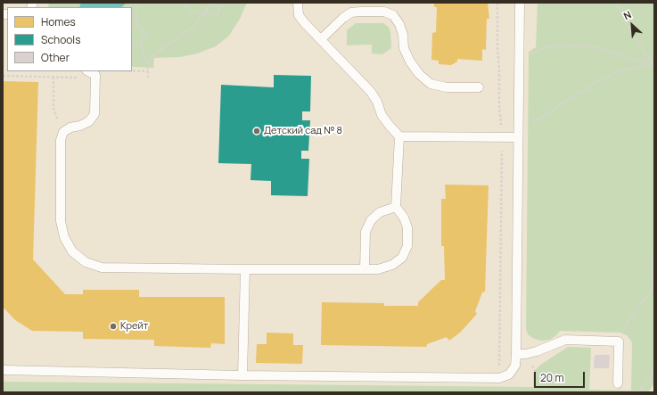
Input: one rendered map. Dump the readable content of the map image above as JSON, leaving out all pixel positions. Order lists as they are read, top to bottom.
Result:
{
  "places": ["Детский сад № 8", "Крейт"],
  "legend": ["Homes", "Schools", "Other"],
  "scale_bar": "20 m",
  "north": "top left"
}
